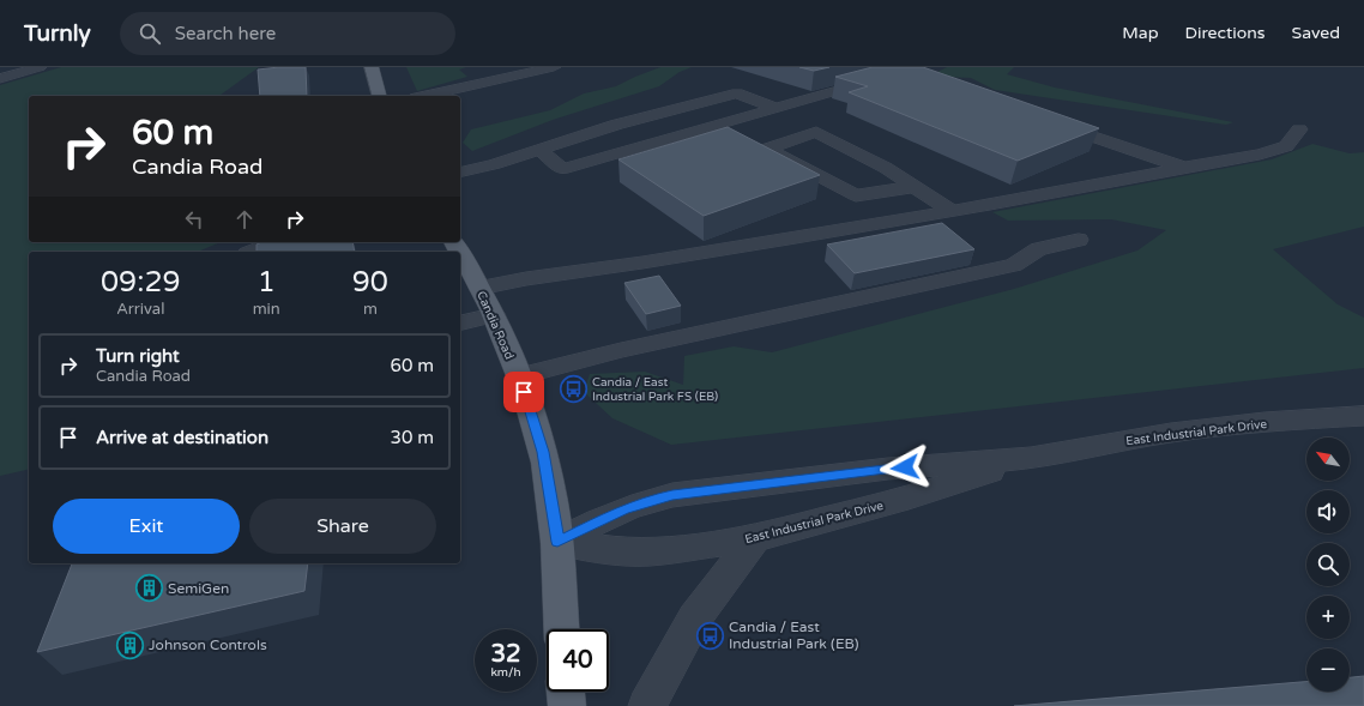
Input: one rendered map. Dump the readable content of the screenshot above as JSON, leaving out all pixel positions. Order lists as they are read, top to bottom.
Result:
{
  "streets": {
    "main road": ["Candia Road"],
    "street": ["East Industrial Park Drive"]
  },
  "crossings": [
    ["Candia Road", "East Industrial Park Drive"]
  ],
  "places": {
    "bus stop": ["Candia / East Industrial Park FS (EB)", "Candia / East Industrial Park (EB)"],
    "building": ["SemiGen", "Johnson Controls"]
  },
  "north": "top left",
  "page": {
    "header": "Turnly",
    "search": "Search here",
    "nav": ["Map", "Directions", "Saved"],
    "turn": ["60 m", "Candia Road"],
    "eta": [
      "09:29",
      "Arrival",
      "1",
      "min",
      "90",
      "m"
    ],
    "list": [
      {
        "name": "Turn right",
        "note": "Candia Road",
        "value": "60 m"
      },
      {
        "name": "Arrive at destination",
        "value": "30 m"
      }
    ],
    "map_buttons": ["+", "−"],
    "buttons": ["Exit", "Share"],
    "speed": "32 km/h",
    "limit": "40"
  }
}
